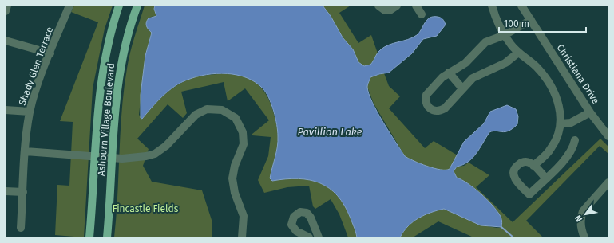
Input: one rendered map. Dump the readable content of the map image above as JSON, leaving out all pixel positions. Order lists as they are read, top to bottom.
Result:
{
  "streets": {
    "main road": ["Ashburn Village Boulevard"],
    "street": ["Shady Glen Terrace", "Christiana Drive"]
  },
  "water": ["Pavillion Lake"],
  "parks": ["Fincastle Fields"],
  "scale_bar": "100 m",
  "north": "bottom left"
}
